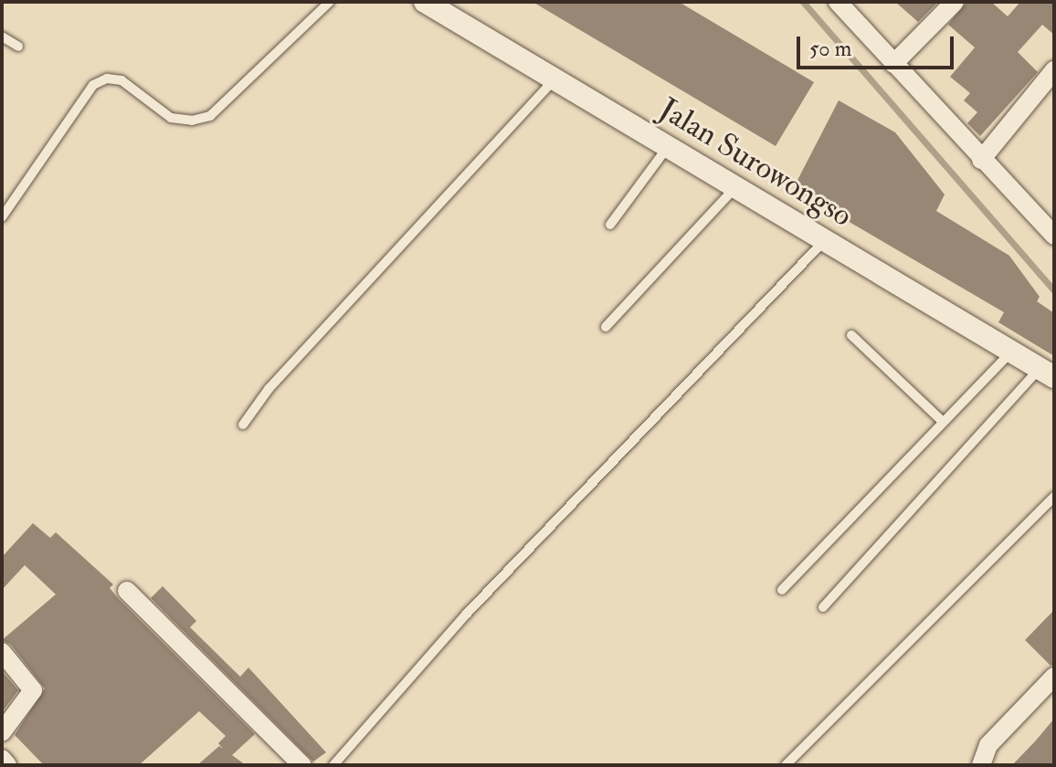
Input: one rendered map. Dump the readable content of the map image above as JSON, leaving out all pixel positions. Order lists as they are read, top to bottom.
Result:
{
  "streets": {
    "street": ["Jalan Surowongso"]
  },
  "scale_bar": "50 m"
}
